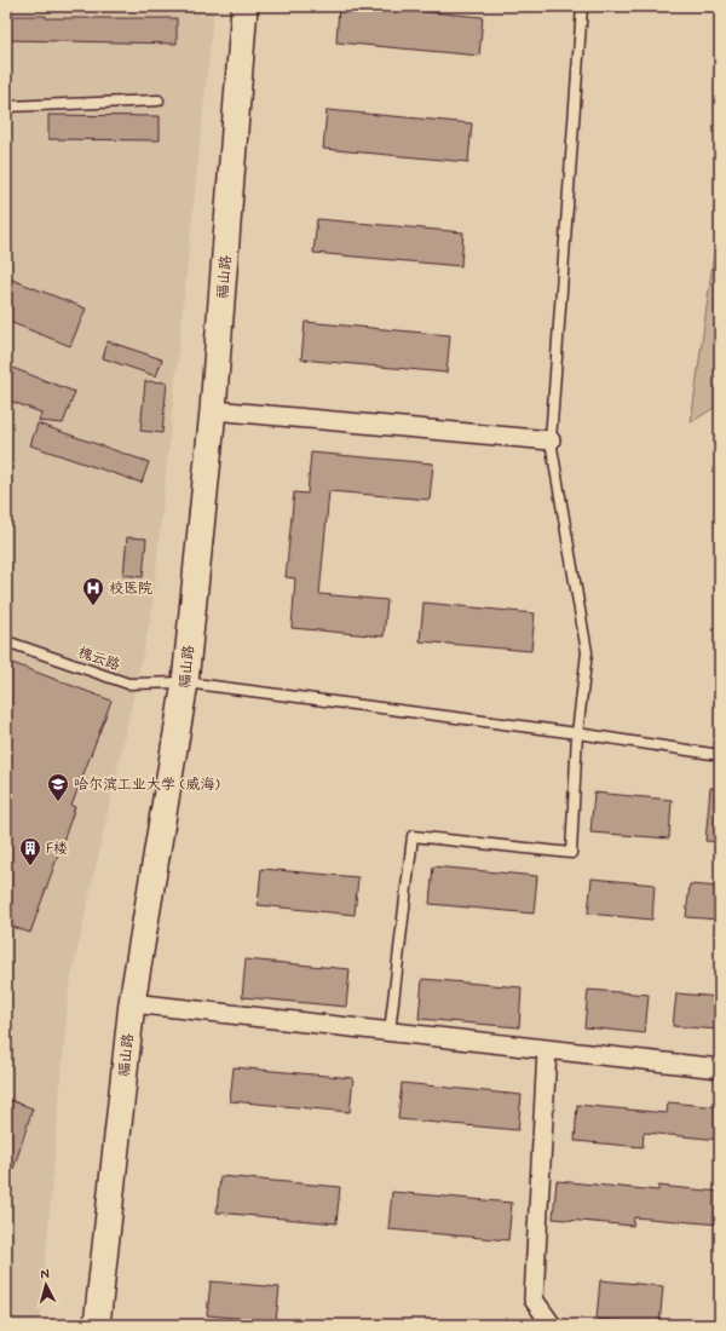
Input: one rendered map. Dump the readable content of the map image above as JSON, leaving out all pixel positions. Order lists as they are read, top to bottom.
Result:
{
  "streets": {
    "main road": ["福山路"],
    "lane": ["槐云路"]
  },
  "crossings": [
    ["福山路", "槐云路"]
  ],
  "places": {
    "hospital": ["校医院"],
    "school or university": ["哈尔滨工业大学 (威海)"],
    "building": ["F楼"]
  },
  "north": "top"
}
